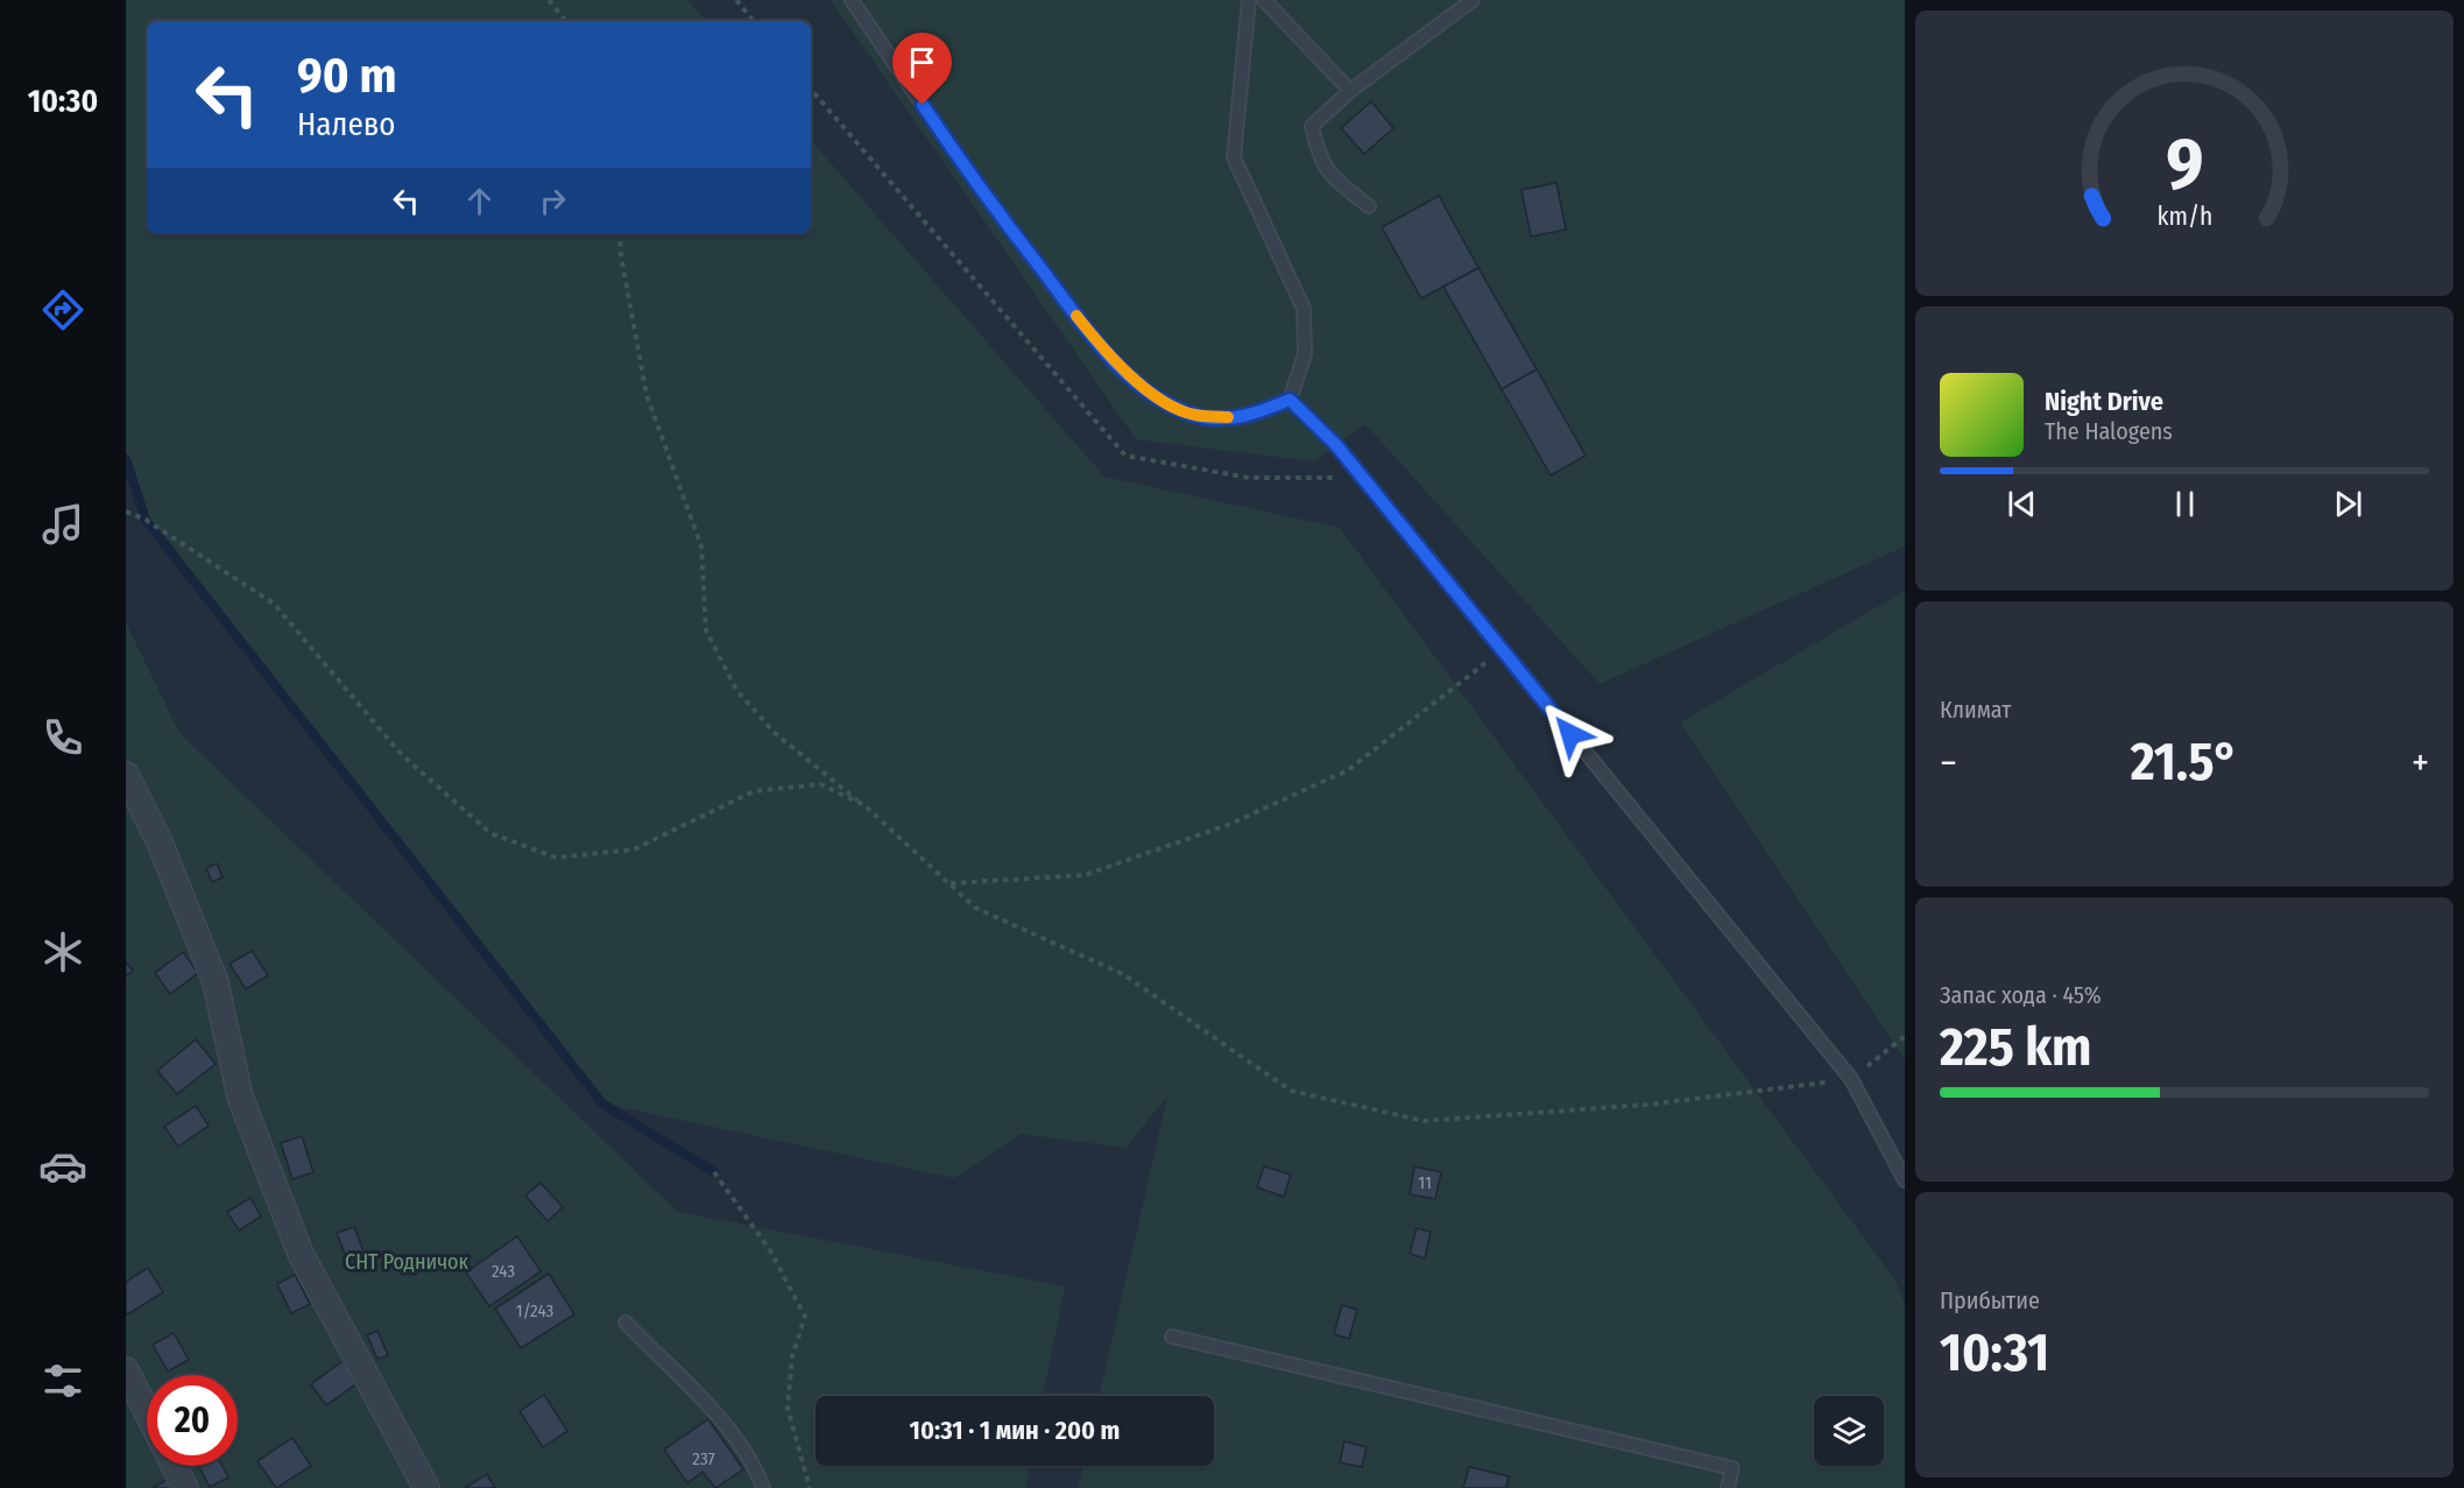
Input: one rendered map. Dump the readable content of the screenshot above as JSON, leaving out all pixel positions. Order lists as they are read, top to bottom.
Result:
{
  "parks": ["СНТ Родничок"],
  "house_numbers": [
    "11",
    "243",
    "1/243",
    "237"
  ],
  "page": {
    "tabs": "10:30",
    "turn": ["90 m", "Налево"],
    "song": ["Night Drive", "The Halogens"],
    "tile": [
      "Климат",
      ["Запас хода · 45%", "225 km"],
      ["Прибытие", "10:31"]
    ],
    "heat": ["−", "21.5°", "+"],
    "limit": "20",
    "trip": "10:31 · 1 мин · 200 m",
    "gauge": ["9", "km/h"]
  }
}
